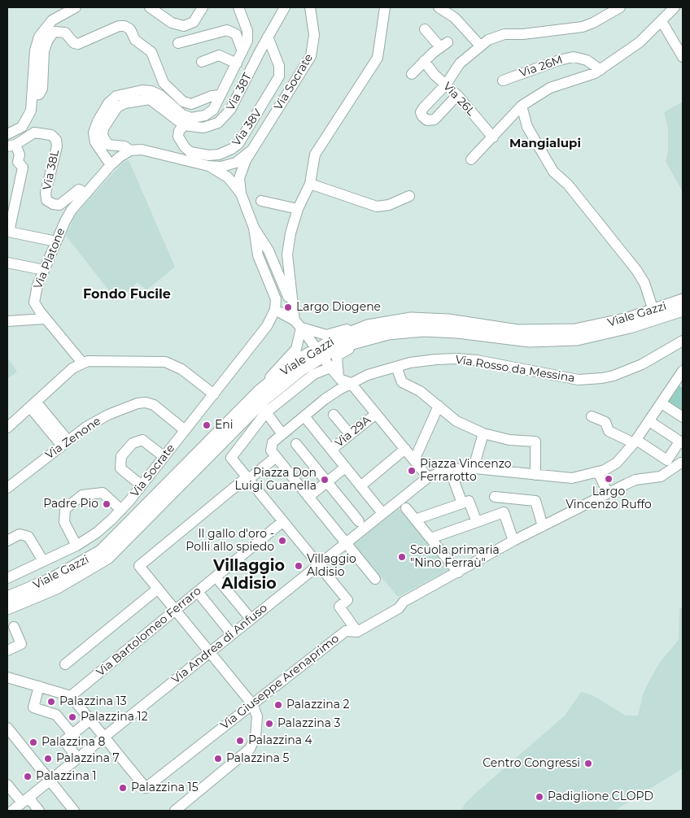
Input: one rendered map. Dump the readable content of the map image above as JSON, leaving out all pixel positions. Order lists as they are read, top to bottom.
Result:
{
  "streets": {
    "main road": ["Viale Gazzi"],
    "street": [
      "Via 26M",
      "Via Socrate",
      "Via 38T",
      "Via 26L",
      "Via 38V",
      "Via 38L",
      "Via Platone",
      "Via Rosso da Messina",
      "Via 29A",
      "Via Zenone",
      "Via Bartolomeo Ferraro",
      "Via Andrea di Anfuso",
      "Via Giuseppe Arenaprimo"
    ]
  },
  "crossings": [
    ["Via Socrate", "Via Zenone"],
    ["Via 38T", "Via 38V"],
    ["Via 38L", "Via Platone"],
    ["Via Andrea di Anfuso", "Via Giuseppe Arenaprimo"]
  ],
  "districts": ["Mangialupi", "Fondo Fucile", "Villaggio Aldisio"],
  "places": [
    "Largo Diogene",
    "Eni",
    "Piazza Vincenzo Ferrarotto",
    "Largo Vincenzo Ruffo",
    "Piazza Don Luigi Guanella",
    "Padre Pio",
    "Il gallo d'oro - Polli allo spiedo",
    "Scuola primaria \"Nino Ferraù\"",
    "Villaggio Aldisio",
    "Palazzina 13",
    "Palazzina 2",
    "Palazzina 12",
    "Palazzina 3",
    "Palazzina 4",
    "Palazzina 8",
    "Palazzina 7",
    "Palazzina 5",
    "Centro Congressi",
    "Palazzina 1",
    "Palazzina 15",
    "Padiglione CLOPD"
  ]
}
